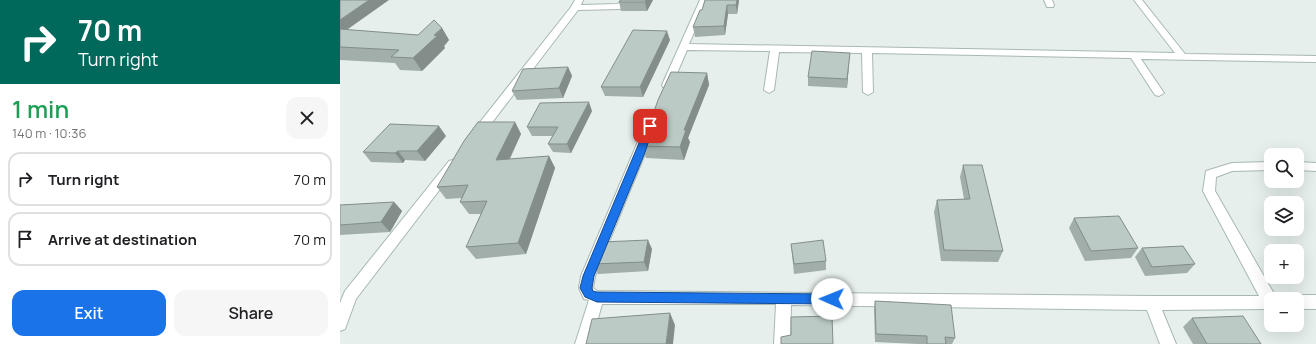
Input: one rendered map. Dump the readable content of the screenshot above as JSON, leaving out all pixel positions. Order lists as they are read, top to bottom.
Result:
{
  "page": {
    "turn": ["70 m", "Turn right"],
    "heading": ["1 min", "140 m · 10:36"],
    "map_buttons": ["+", "−"],
    "list": [
      {
        "name": "Turn right",
        "value": "70 m"
      },
      {
        "name": "Arrive at destination",
        "value": "70 m"
      }
    ],
    "buttons": ["Exit", "Share"]
  }
}
